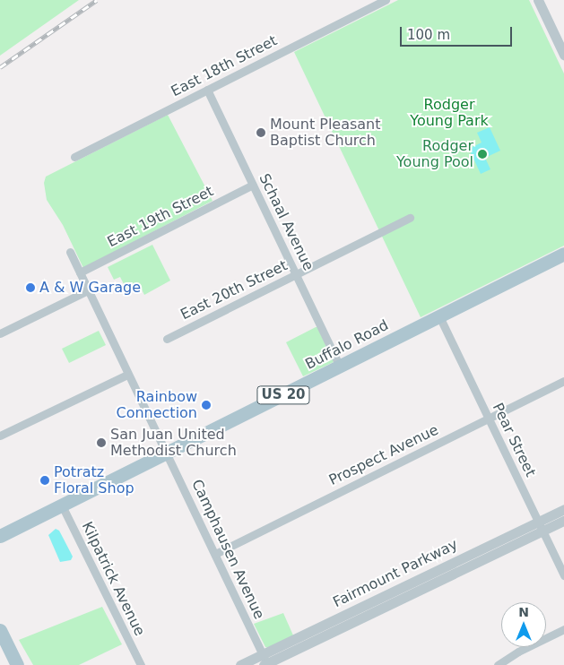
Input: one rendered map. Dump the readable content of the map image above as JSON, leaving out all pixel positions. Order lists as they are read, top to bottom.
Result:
{
  "streets": {
    "main road": ["Buffalo Road", "US 20"],
    "street": [
      "East 18th Street",
      "East 19th Street",
      "Schaal Avenue",
      "East 20th Street",
      "Pear Street",
      "Prospect Avenue",
      "Camphausen Avenue",
      "Fairmount Parkway",
      "Kilpatrick Avenue"
    ]
  },
  "crossings": [
    ["East 18th Street", "Schaal Avenue"],
    ["East 19th Street", "Schaal Avenue"],
    ["East 19th Street", "Camphausen Avenue"],
    ["Schaal Avenue", "East 20th Street"],
    ["Schaal Avenue", "Buffalo Road"],
    ["Buffalo Road", "Pear Street"],
    ["Buffalo Road", "Camphausen Avenue"],
    ["Buffalo Road", "Kilpatrick Avenue"],
    ["Pear Street", "Prospect Avenue"],
    ["Pear Street", "Fairmount Parkway"],
    ["Prospect Avenue", "Camphausen Avenue"],
    ["Camphausen Avenue", "Fairmount Parkway"]
  ],
  "parks": ["Rodger Young Park"],
  "places": [
    "Mount Pleasant Baptist Church",
    "Rodger Young Pool",
    "A & W Garage",
    "Rainbow Connection",
    "San Juan United Methodist Church",
    "Potratz Floral Shop"
  ],
  "scale_bar": "100 m",
  "north": "top"
}
